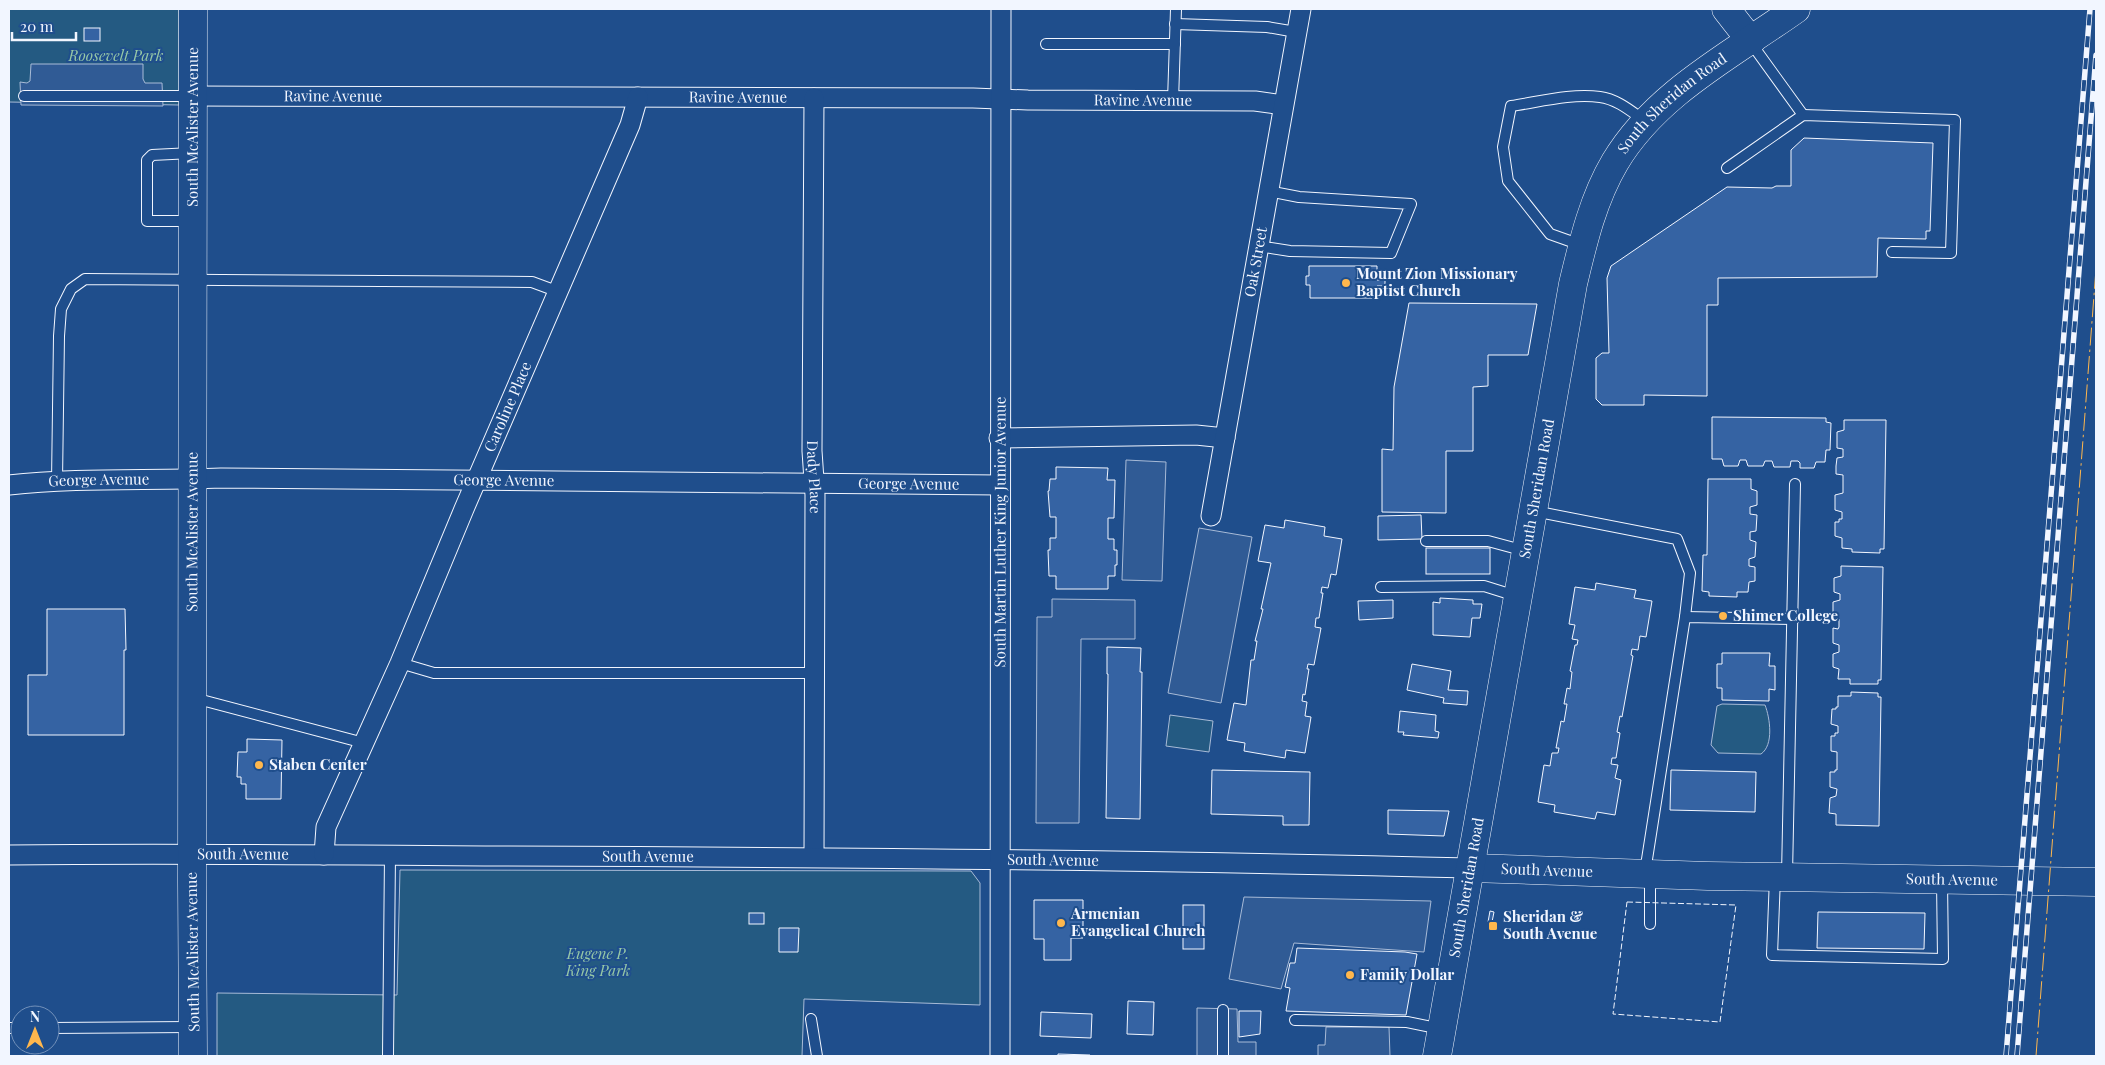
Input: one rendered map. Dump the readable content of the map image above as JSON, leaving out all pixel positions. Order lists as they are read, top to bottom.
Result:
{
  "streets": {
    "main road": ["South Sheridan Road", "South McAlister Avenue", "South Avenue"],
    "street": [
      "Ravine Avenue",
      "Oak Street",
      "Caroline Place",
      "Dady Place",
      "George Avenue",
      "South Martin Luther King Junior Avenue"
    ]
  },
  "crossings": [
    ["Ravine Avenue", "South McAlister Avenue"],
    ["Ravine Avenue", "Oak Street"],
    ["Ravine Avenue", "Caroline Place"],
    ["Ravine Avenue", "Dady Place"],
    ["Ravine Avenue", "South Martin Luther King Junior Avenue"],
    ["South Sheridan Road", "South Avenue"],
    ["South McAlister Avenue", "George Avenue"],
    ["South McAlister Avenue", "South Avenue"],
    ["Caroline Place", "George Avenue"],
    ["Caroline Place", "South Avenue"],
    ["Dady Place", "George Avenue"],
    ["Dady Place", "South Avenue"],
    ["George Avenue", "South Martin Luther King Junior Avenue"],
    ["South Martin Luther King Junior Avenue", "South Avenue"]
  ],
  "parks": ["Roosevelt Park", "Eugene P. King Park"],
  "places": {
    "other": [
      "Mount Zion Missionary Baptist Church",
      "Shimer College",
      "Staben Center",
      "Armenian Evangelical Church",
      "Family Dollar"
    ],
    "transit": ["Sheridan & South Avenue"]
  },
  "scale_bar": "20 m",
  "north": "top"
}
